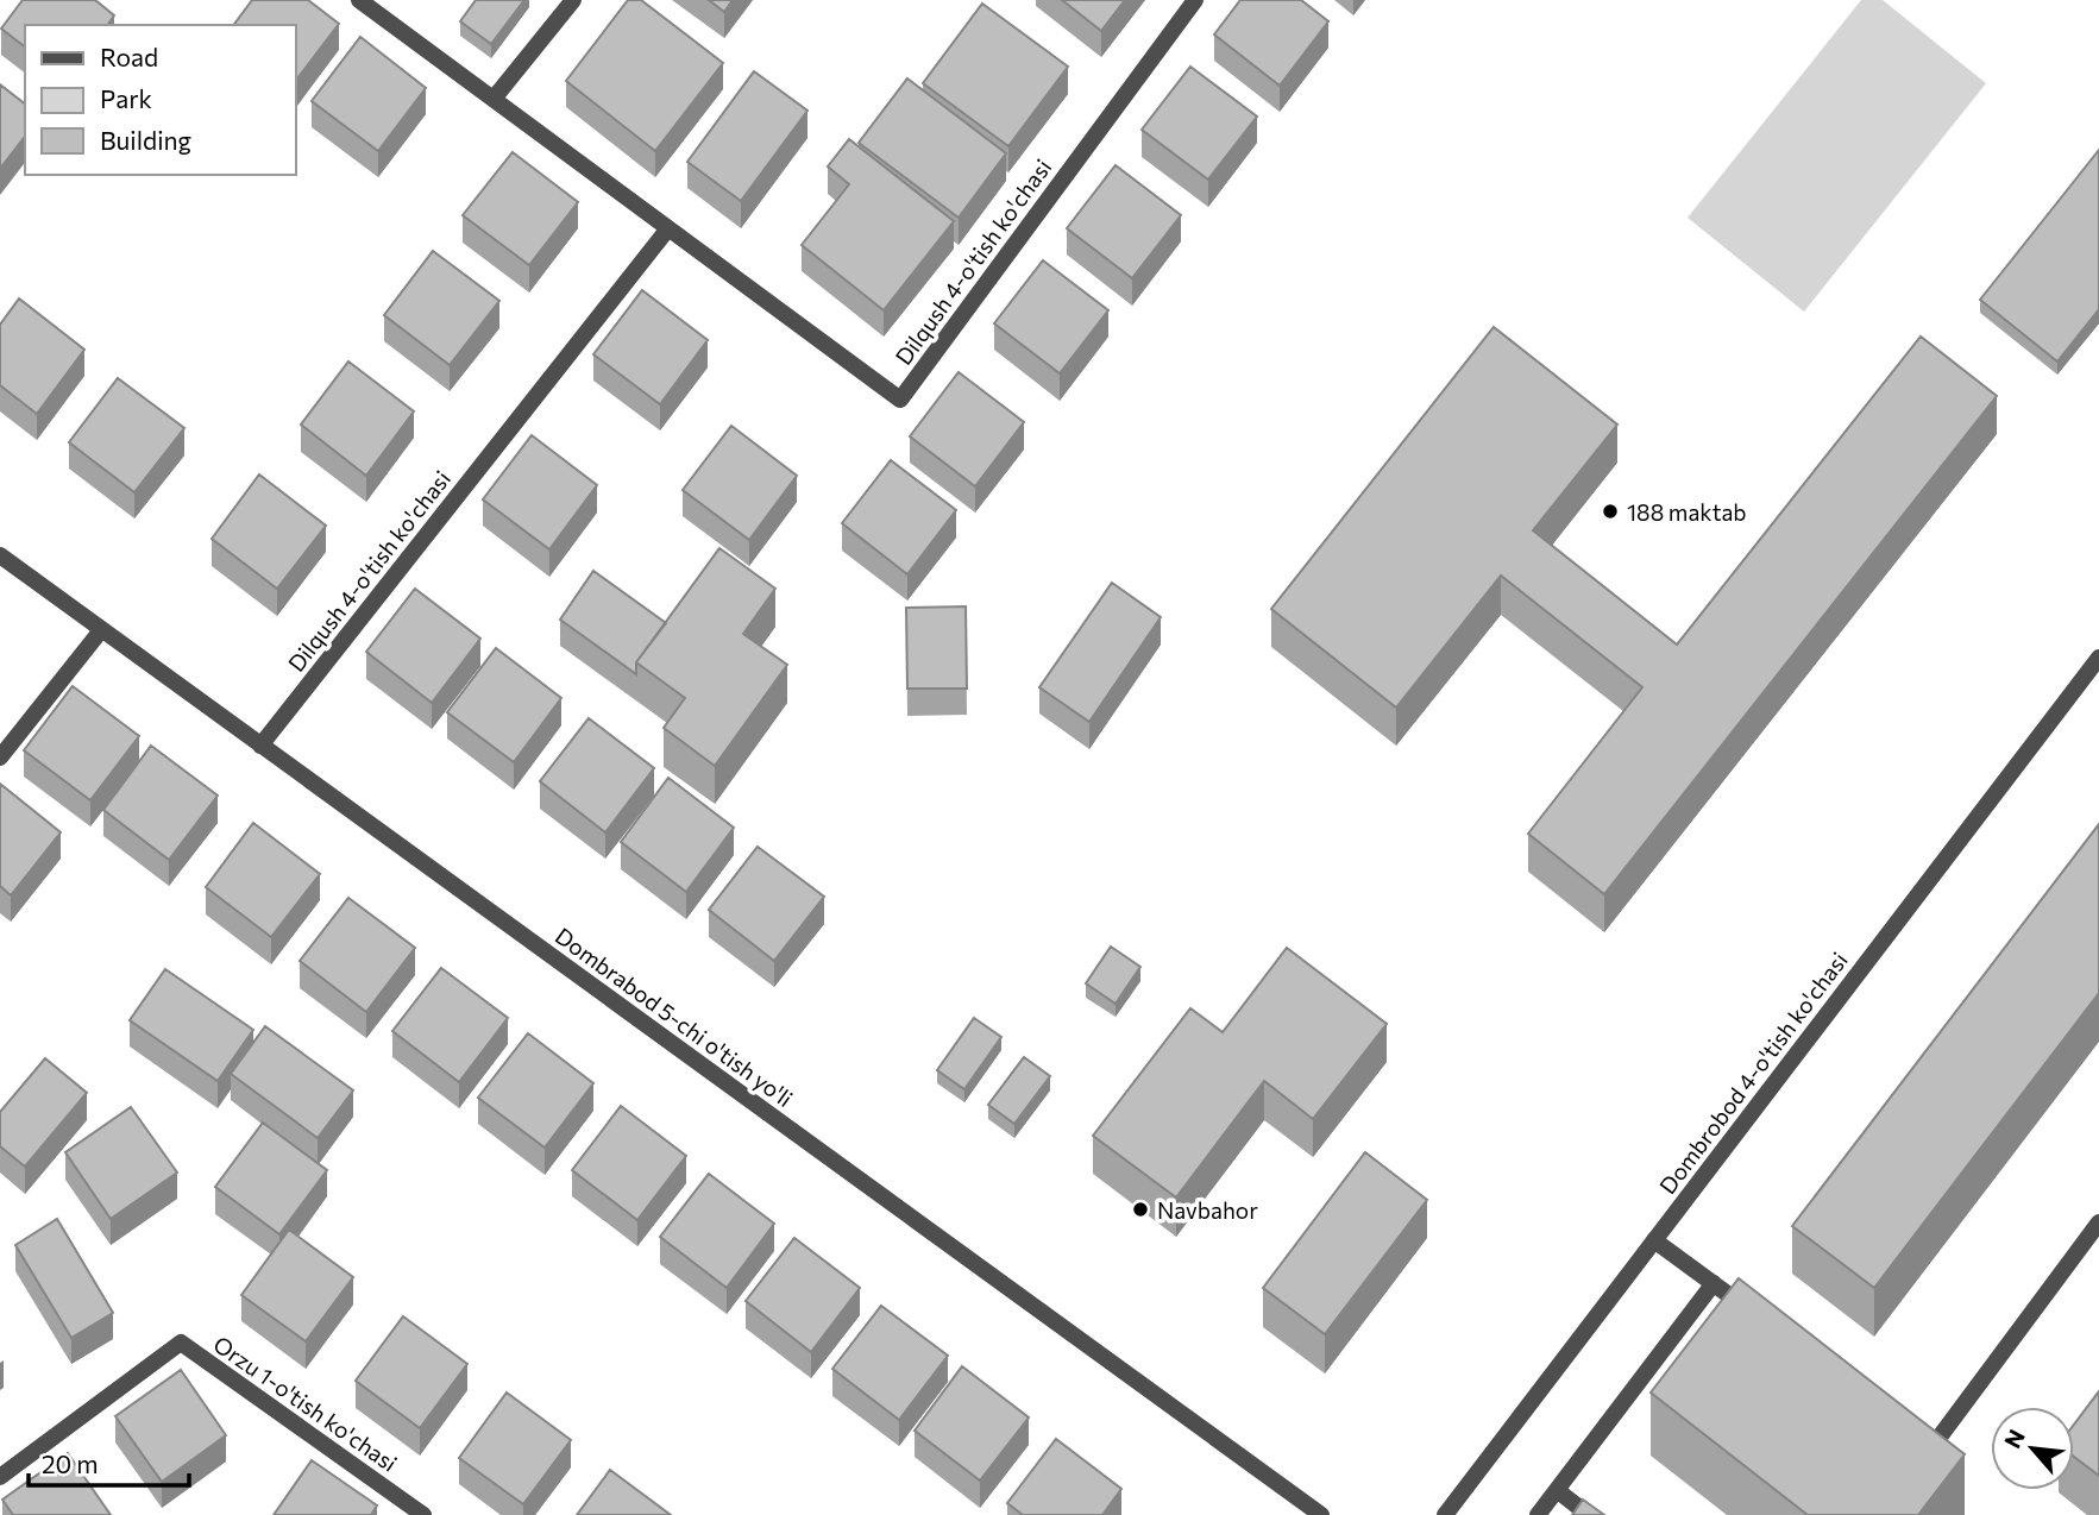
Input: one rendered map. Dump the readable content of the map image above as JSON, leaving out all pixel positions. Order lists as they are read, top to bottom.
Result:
{
  "streets": {
    "street": [
      "Dilqush 4-o'tish ko'chasi",
      "Dombrabod 5-chi o'tish yo'li",
      "Dombrobod 4-o'tish ko'chasi",
      "Orzu 1-o'tish ko'chasi"
    ]
  },
  "crossings": [
    ["Dilqush 4-o'tish ko'chasi", "Dombrabod 5-chi o'tish yo'li"]
  ],
  "places": ["188 maktab", "Navbahor"],
  "legend": ["Road", "Park", "Building"],
  "scale_bar": "20 m",
  "north": "top left"
}
